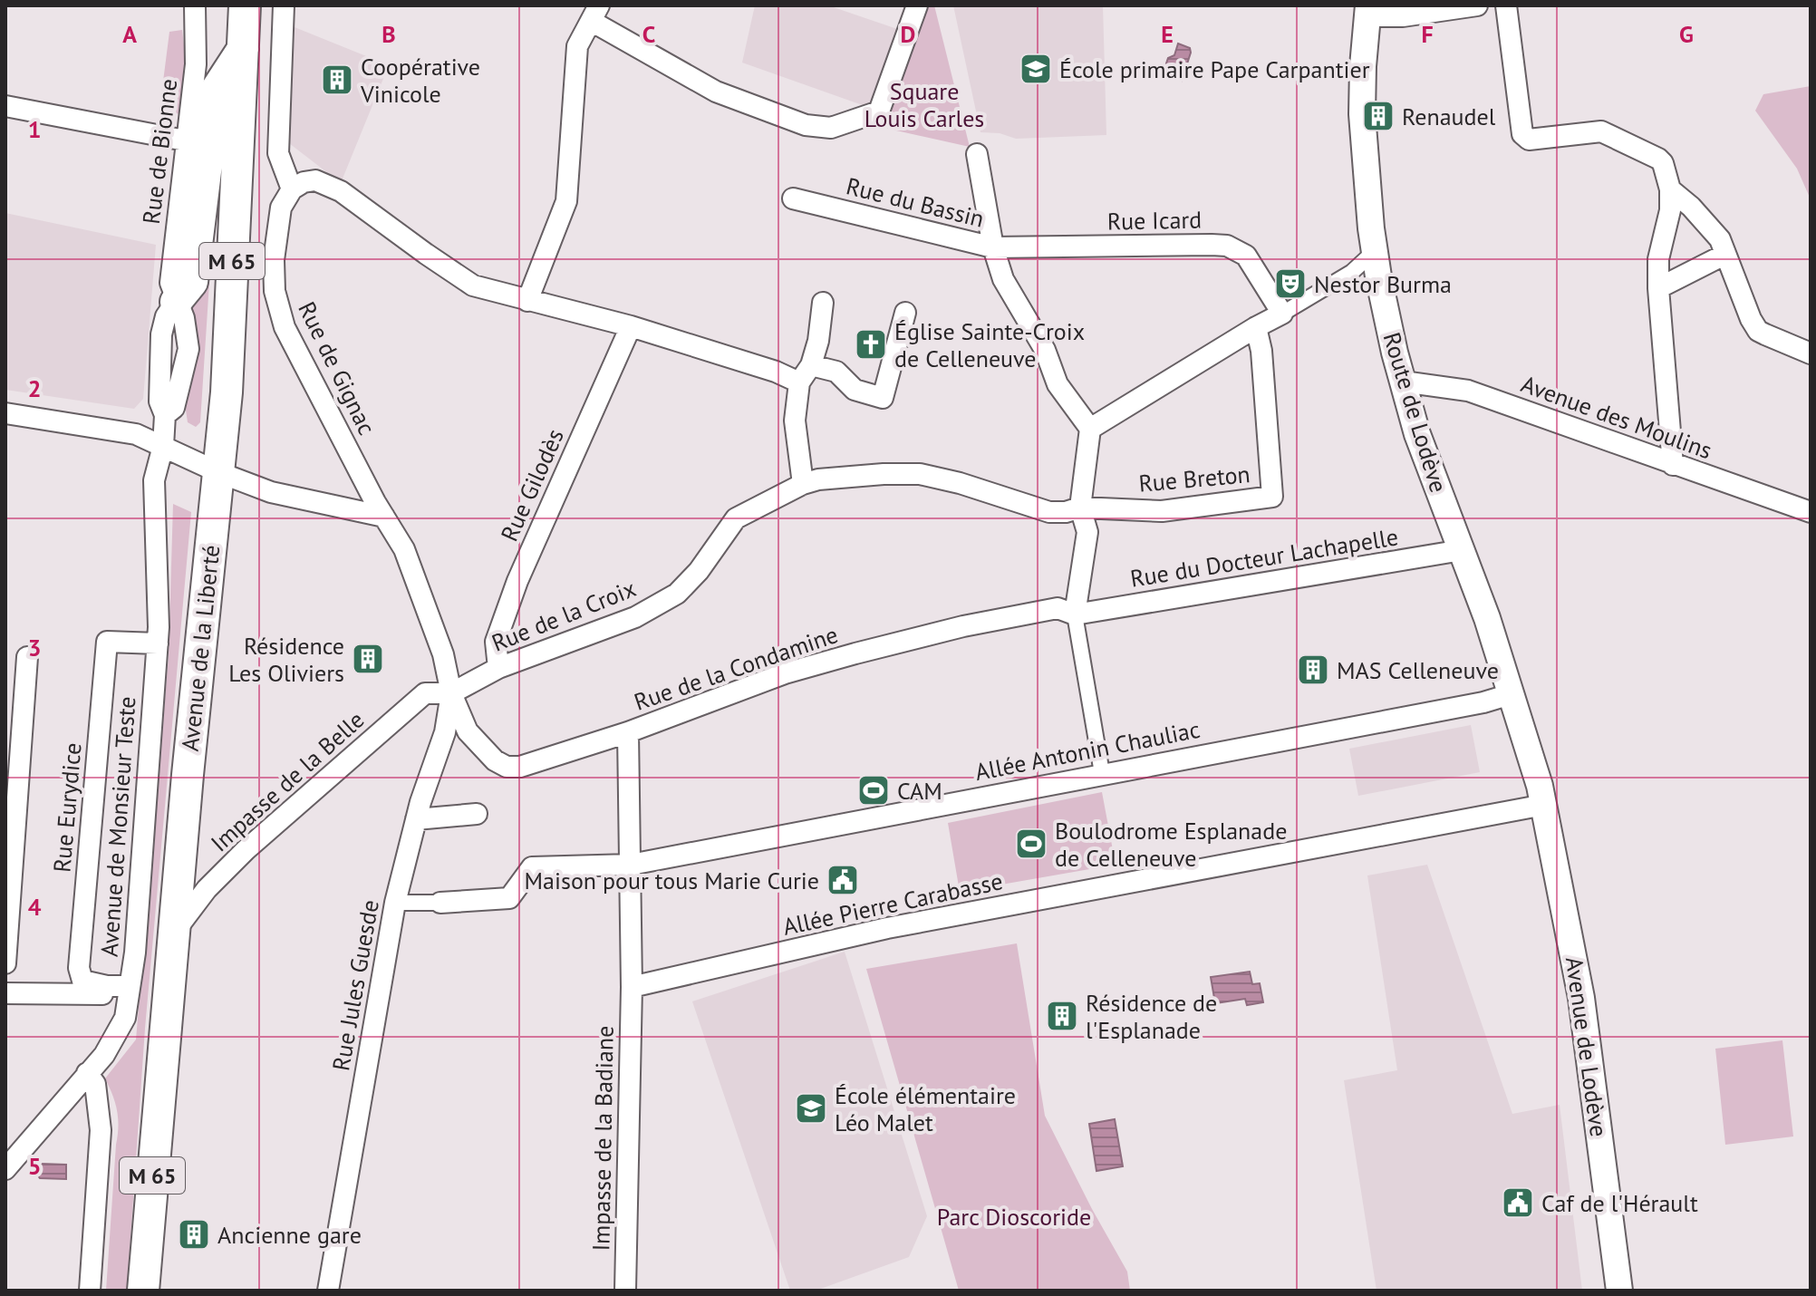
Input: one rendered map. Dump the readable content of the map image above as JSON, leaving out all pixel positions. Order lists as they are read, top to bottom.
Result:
{
  "streets": {
    "main road": ["M 65", "Avenue de la Liberté"],
    "street": [
      "Rue de Bionne",
      "Rue du Bassin",
      "Rue Icard",
      "Rue de Gignac",
      "Route de Lodève",
      "Avenue des Moulins",
      "Rue Breton",
      "Rue Gilodès",
      "Rue du Docteur Lachapelle",
      "Rue de la Croix",
      "Rue de la Condamine",
      "Allée Antonin Chauliac",
      "Impasse de la Belle",
      "Rue Eurydice",
      "Avenue de Monsieur Teste",
      "Allée Pierre Carabasse",
      "Rue Jules Guesde",
      "Avenue de Lodève",
      "Impasse de la Badiane"
    ]
  },
  "crossings": [
    ["Rue de Bionne", "M 65"],
    ["Rue du Bassin", "Rue Icard"],
    ["M 65", "Avenue de la Liberté"],
    ["Rue de Gignac", "Rue de la Croix"],
    ["Rue de Gignac", "Rue de la Condamine"],
    ["Rue de Gignac", "Impasse de la Belle"],
    ["Rue de Gignac", "Rue Jules Guesde"],
    ["Route de Lodève", "Avenue des Moulins"],
    ["Route de Lodève", "Rue du Docteur Lachapelle"],
    ["Route de Lodève", "Allée Antonin Chauliac"],
    ["Route de Lodève", "Allée Pierre Carabasse"],
    ["Route de Lodève", "Avenue de Lodève"],
    ["Rue Breton", "Rue de la Croix"],
    ["Rue Gilodès", "Rue de la Croix"],
    ["Rue du Docteur Lachapelle", "Rue de la Condamine"],
    ["Rue de la Croix", "Rue de la Condamine"],
    ["Rue de la Croix", "Impasse de la Belle"],
    ["Rue de la Croix", "Rue Jules Guesde"],
    ["Avenue de la Liberté", "Impasse de la Belle"],
    ["Rue de la Condamine", "Impasse de la Belle"],
    ["Rue de la Condamine", "Rue Jules Guesde"],
    ["Impasse de la Belle", "Rue Jules Guesde"],
    ["Rue Eurydice", "Avenue de Monsieur Teste"],
    ["Allée Pierre Carabasse", "Avenue de Lodève"],
    ["Allée Pierre Carabasse", "Impasse de la Badiane"]
  ],
  "parks": ["Square Louis Carles", "Parc Dioscoride"],
  "places": {
    "school or university": ["École primaire Pape Carpantier", "École élémentaire Léo Malet"],
    "building": [
      "Coopérative Vinicole",
      "Renaudel",
      "Résidence Les Oliviers",
      "MAS Celleneuve",
      "Résidence de l'Esplanade",
      "Ancienne gare"
    ],
    "theatre": ["Nestor Burma"],
    "church": ["Église Sainte-Croix de Celleneuve"],
    "sports": ["CAM", "Boulodrome Esplanade de Celleneuve"],
    "public building": ["Maison pour tous Marie Curie", "Caf de l'Hérault"]
  },
  "grid": {
    "columns": [
      "A",
      "B",
      "C",
      "D",
      "E",
      "F",
      "G"
    ],
    "rows": [
      "1",
      "2",
      "3",
      "4",
      "5"
    ]
  }
}
